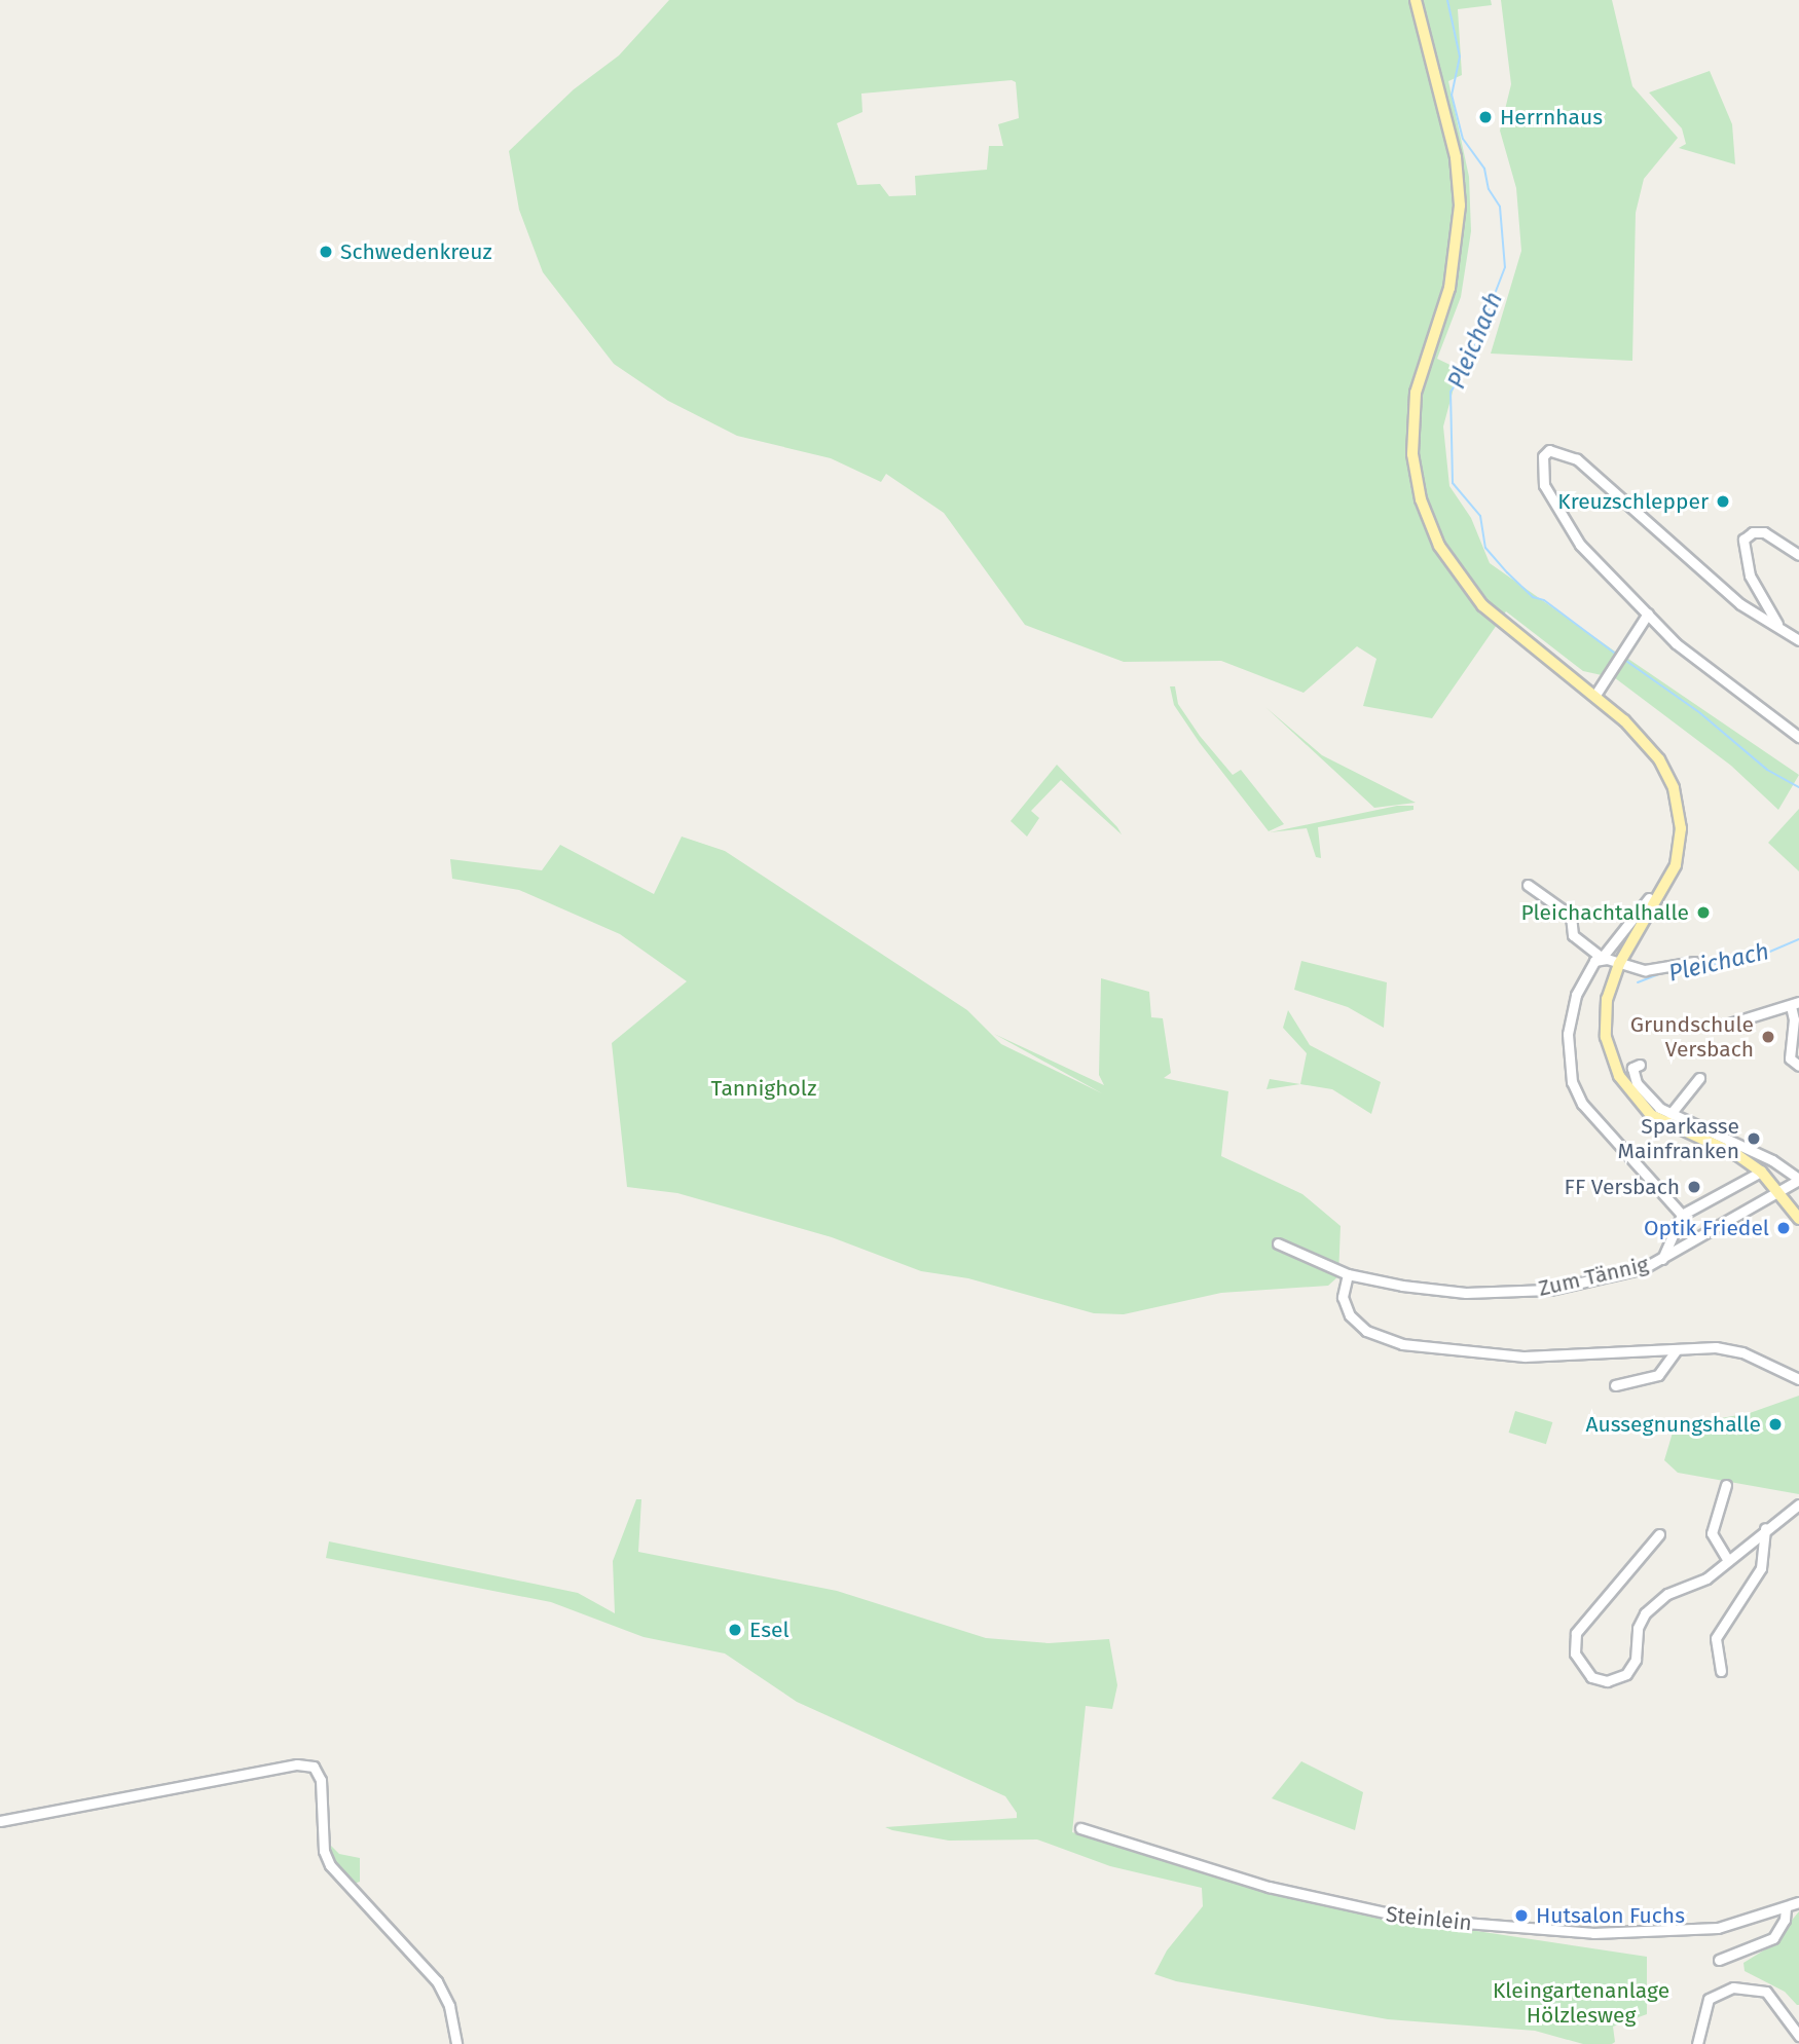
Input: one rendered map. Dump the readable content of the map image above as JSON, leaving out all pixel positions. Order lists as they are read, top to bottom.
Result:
{
  "streets": {
    "street": ["Zum Tännig", "Steinlein"]
  },
  "water": ["Pleichach"],
  "parks": ["Tannigholz", "Kleingartenanlage Hölzlesweg"],
  "places": [
    "Herrnhaus",
    "Schwedenkreuz",
    "Kreuzschlepper",
    "Pleichachtalhalle",
    "Grundschule Versbach",
    "Sparkasse Mainfranken",
    "FF Versbach",
    "Optik Friedel",
    "Aussegnungshalle",
    "Esel",
    "Hutsalon Fuchs"
  ]
}
